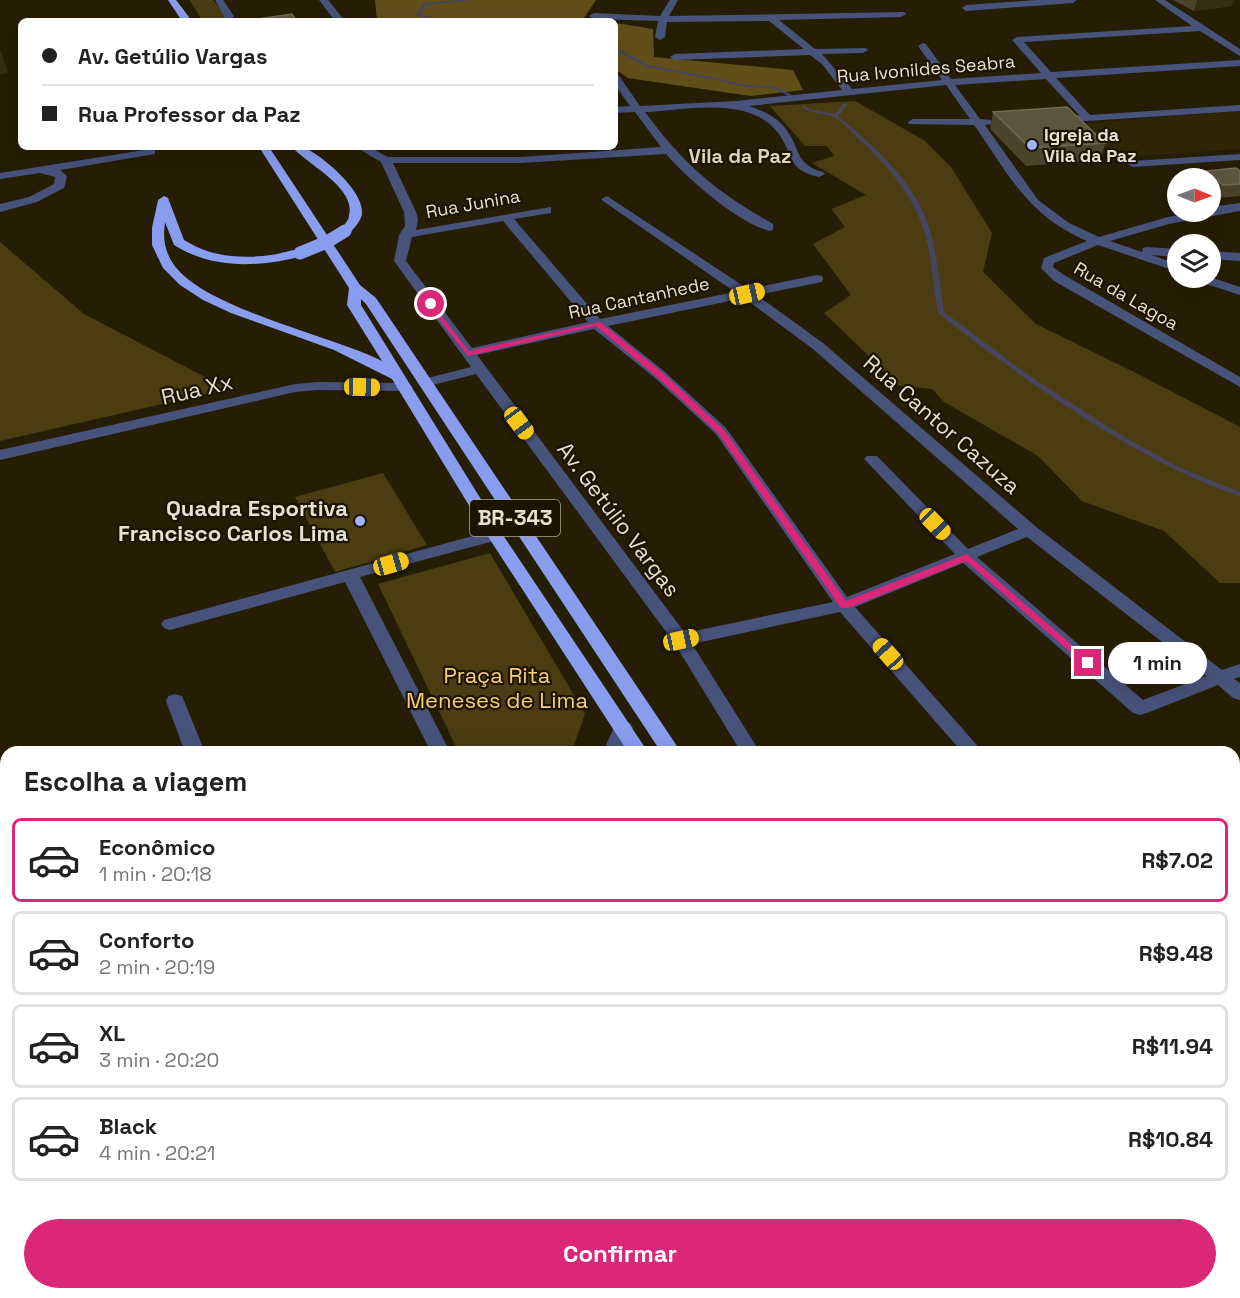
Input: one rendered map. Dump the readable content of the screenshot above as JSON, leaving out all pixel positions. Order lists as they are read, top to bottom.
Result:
{
  "streets": {
    "highway": ["BR-343"],
    "street": [
      "Rua Ivonildes Seabra",
      "Rua Junina",
      "Rua da Lagoa",
      "Rua Cantanhede",
      "Rua Xx",
      "Rua Cantor Cazuza",
      "Av. Getúlio Vargas"
    ]
  },
  "crossings": [
    ["Rua Junina", "Av. Getúlio Vargas"],
    ["Rua Cantanhede", "Rua Cantor Cazuza"],
    ["Rua Cantanhede", "Av. Getúlio Vargas"],
    ["Rua Xx", "BR-343"]
  ],
  "districts": ["Vila da Paz"],
  "parks": ["Praça Rita Meneses de Lima"],
  "places": ["Igreja da Vila da Paz", "Quadra Esportiva Francisco Carlos Lima"],
  "north": "right",
  "page": {
    "banner": ["Av. Getúlio Vargas", "Rua Professor da Paz"],
    "bubble": "1 min",
    "heading": "Escolha a viagem",
    "list": [
      {
        "name": "Econômico",
        "note": "1 min · 20:18",
        "value": "R$7.02"
      },
      {
        "name": "Conforto",
        "note": "2 min · 20:19",
        "value": "R$9.48"
      },
      {
        "name": "XL",
        "note": "3 min · 20:20",
        "value": "R$11.94"
      },
      {
        "name": "Black",
        "note": "4 min · 20:21",
        "value": "R$10.84"
      }
    ],
    "buttons": "Confirmar"
  }
}
